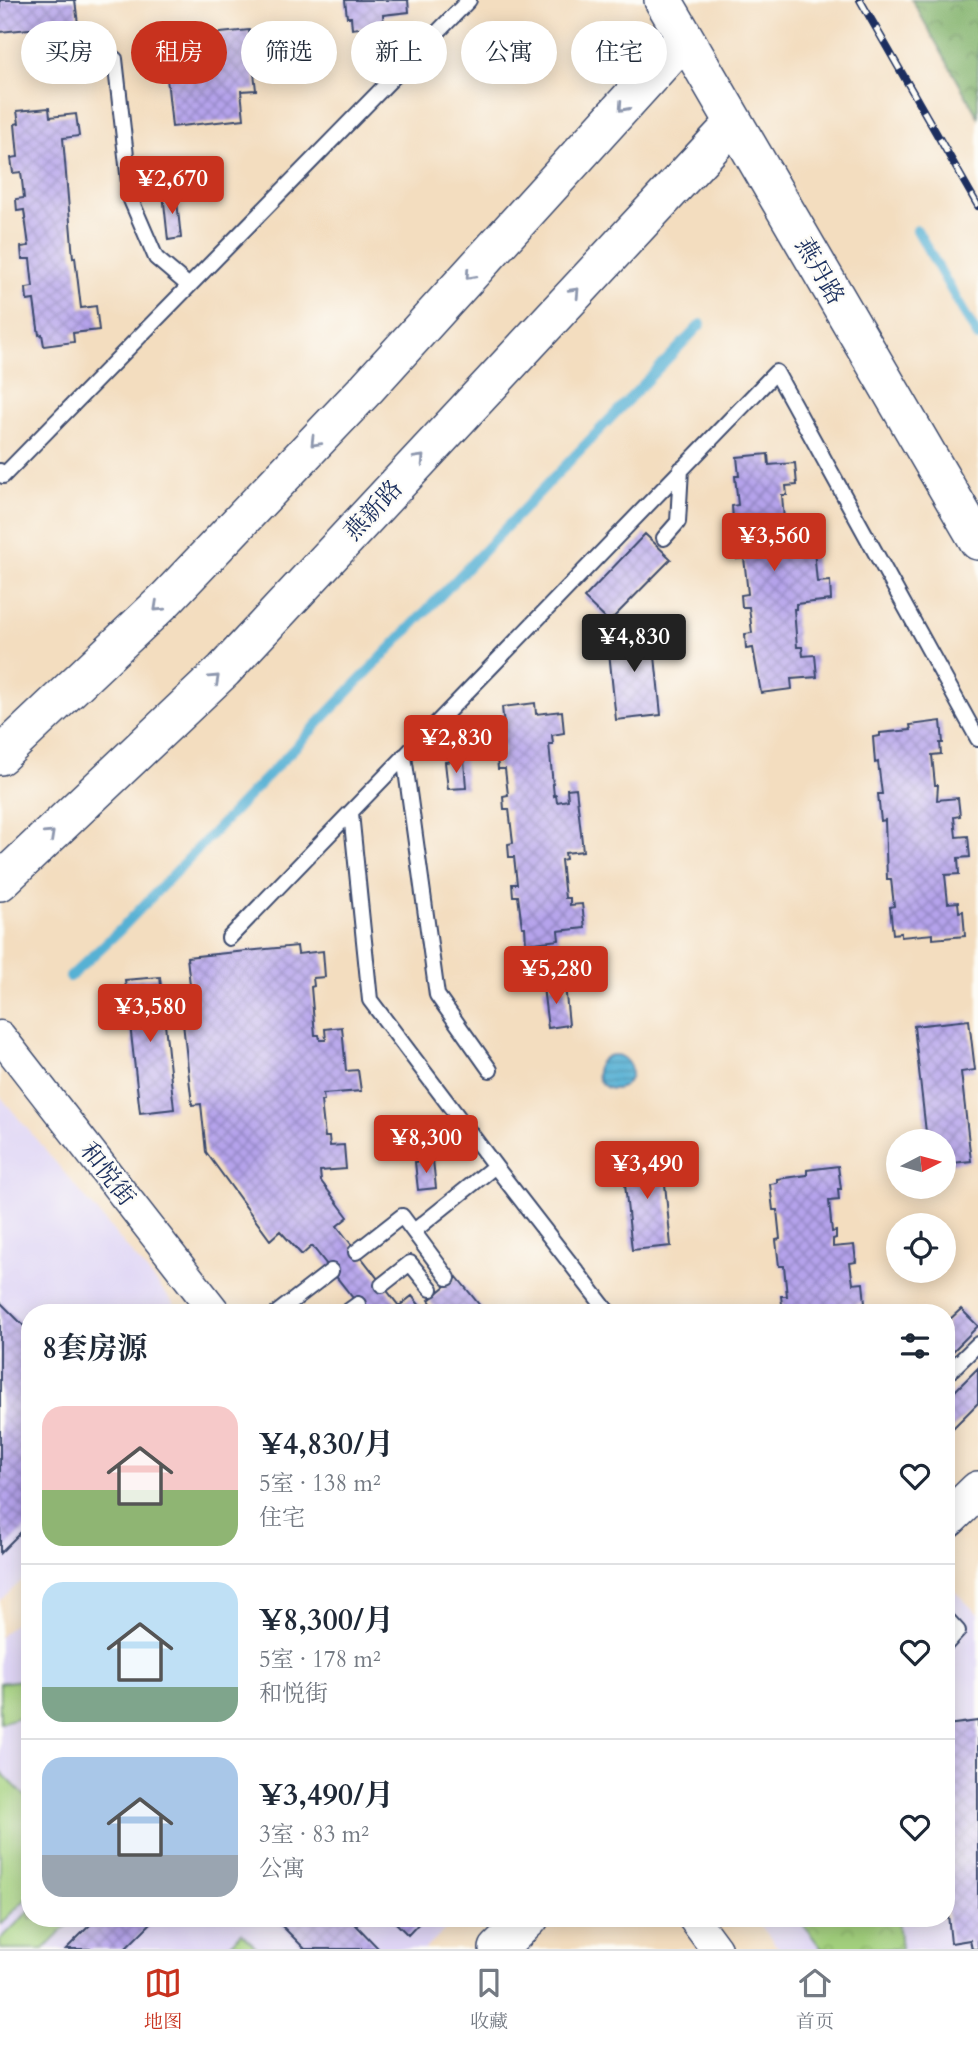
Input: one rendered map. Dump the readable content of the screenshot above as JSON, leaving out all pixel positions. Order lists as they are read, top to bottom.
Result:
{
  "streets": {
    "street": ["燕丹路", "燕新路", "和悦街"]
  },
  "crossings": [
    ["燕丹路", "燕新路"]
  ],
  "north": "right",
  "page": {
    "chip": [
      "买房",
      "租房",
      "筛选",
      "新上",
      "公寓",
      "住宅"
    ],
    "price": [
      "¥2,670",
      "¥3,560",
      "¥4,830",
      "¥2,830",
      "¥5,280",
      "¥3,580",
      "¥8,300",
      "¥3,490"
    ],
    "heading": "8套房源",
    "list": [
      {
        "name": "¥4,830/月",
        "note": "5室 · 138 m² · 住宅"
      },
      {
        "name": "¥8,300/月",
        "note": "5室 · 178 m² · 和悦街"
      },
      {
        "name": "¥3,490/月",
        "note": "3室 · 83 m² · 公寓"
      }
    ],
    "tabs": ["地图", "收藏", "首页"]
  }
}
